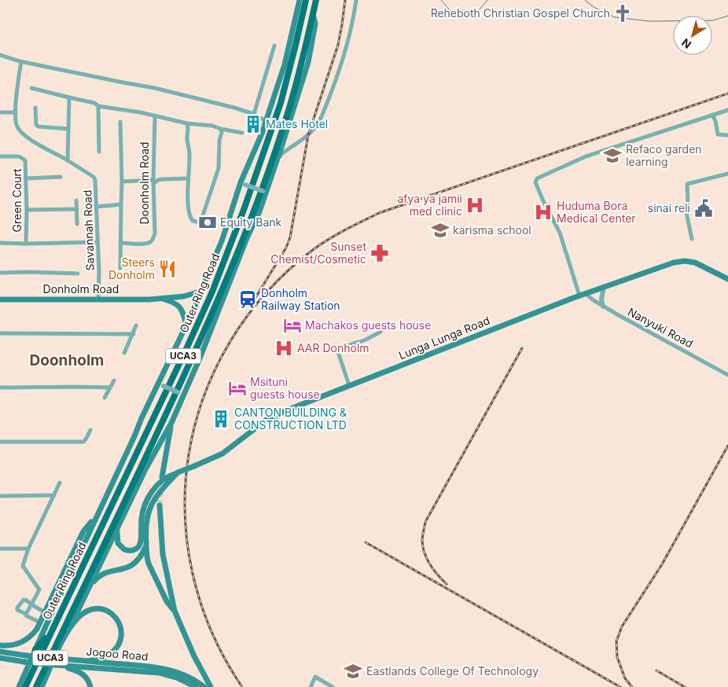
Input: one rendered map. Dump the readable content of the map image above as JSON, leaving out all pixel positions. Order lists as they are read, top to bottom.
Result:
{
  "streets": {
    "main road": [
      "Donholm Road",
      "Outer Ring Road",
      "Lunga Lunga Road",
      "UCA3",
      "Jogoo Road"
    ],
    "street": [
      "Doonholm Road",
      "Green Court",
      "Savannah Road",
      "Nanyuki Road"
    ]
  },
  "crossings": [
    ["Savannah Road", "Donholm Road"],
    ["Outer Ring Road", "Lunga Lunga Road"],
    ["Outer Ring Road", "UCA3"],
    ["Nanyuki Road", "Lunga Lunga Road"]
  ],
  "districts": ["Doonholm"],
  "places": {
    "church": ["Reheboth Christian Gospel Church"],
    "building": ["Mates Hotel", "CANTON BUILDING & CONSTRUCTION LTD"],
    "school or university": ["Refaco garden learning", "karisma school", "Eastlands College Of Technology"],
    "hospital": ["afya ya jamii med clinic", "Huduma Bora Medical Center", "AAR Donholm"],
    "public building": ["sinai reli"],
    "bank": ["Equity Bank"],
    "pharmacy": ["Sunset Chemist/Cosmetic"],
    "restaurant": ["Steers Donholm"],
    "station": ["Donholm Railway Station"],
    "hotel": ["Machakos guests house", "Msituni guests house"]
  },
  "north": "bottom left"
}
